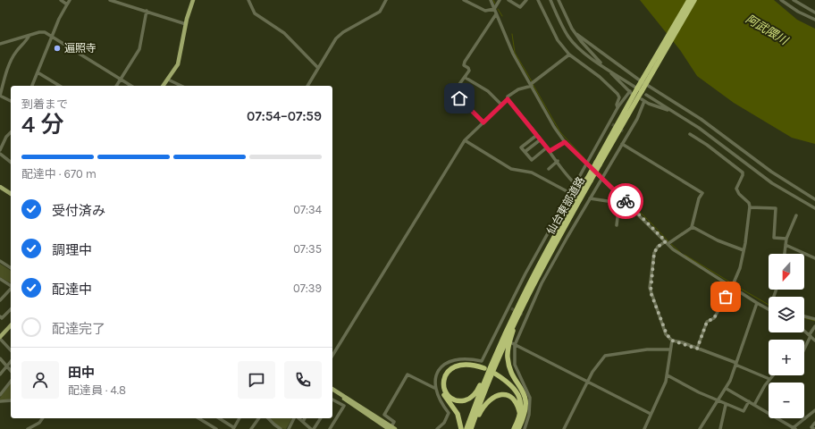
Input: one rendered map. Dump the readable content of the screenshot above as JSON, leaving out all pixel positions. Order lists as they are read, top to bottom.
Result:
{
  "streets": {
    "highway": ["仙台東部道路"]
  },
  "water": ["阿武隈川"],
  "places": ["遍照寺"],
  "north": "bottom",
  "page": {
    "heading": ["4 分", "到着まで", "07:54–07:59"],
    "panel": ["田中", "配達員 · 4.8"],
    "bar": "配達中 · 670 m",
    "list": [
      ["受付済み", "07:34"],
      ["調理中", "07:35"],
      ["配達中", "07:39"],
      "配達完了"
    ],
    "map_buttons": ["+", "−"]
  }
}
